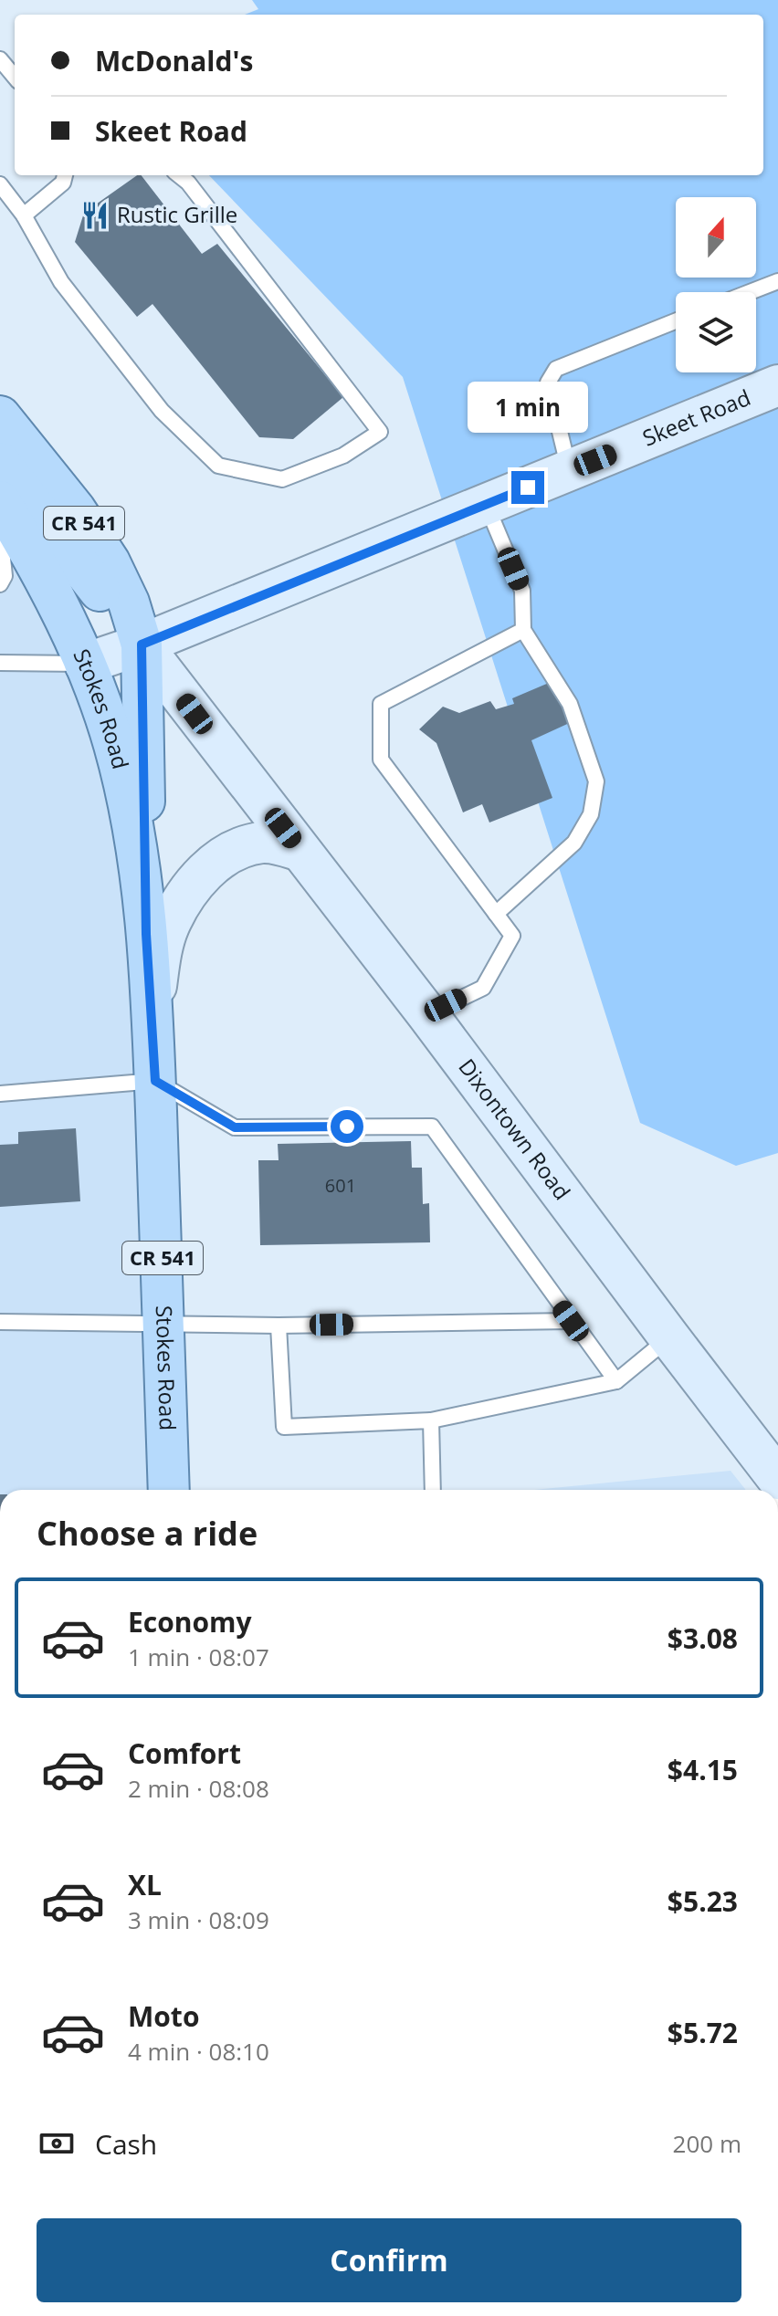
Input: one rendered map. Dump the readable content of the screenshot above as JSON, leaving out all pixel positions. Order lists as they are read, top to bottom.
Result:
{
  "streets": {
    "main road": ["CR 541", "Stokes Road"],
    "street": ["Skeet Road", "Dixontown Road"]
  },
  "crossings": [
    ["Skeet Road", "Stokes Road"],
    ["Skeet Road", "Dixontown Road"],
    ["Stokes Road", "Dixontown Road"]
  ],
  "places": {
    "restaurant": ["Rustic Grille"]
  },
  "house_numbers": ["601"],
  "north": "top",
  "page": {
    "banner": ["McDonald's", "Skeet Road"],
    "bubble": "1 min",
    "heading": "Choose a ride",
    "list": [
      {
        "name": "Economy",
        "note": "1 min · 08:07",
        "value": "$3.08"
      },
      {
        "name": "Comfort",
        "note": "2 min · 08:08",
        "value": "$4.15"
      },
      {
        "name": "XL",
        "note": "3 min · 08:09",
        "value": "$5.23"
      },
      {
        "name": "Moto",
        "note": "4 min · 08:10",
        "value": "$5.72"
      }
    ],
    "pay": ["Cash", "200 m"],
    "buttons": "Confirm"
  }
}
